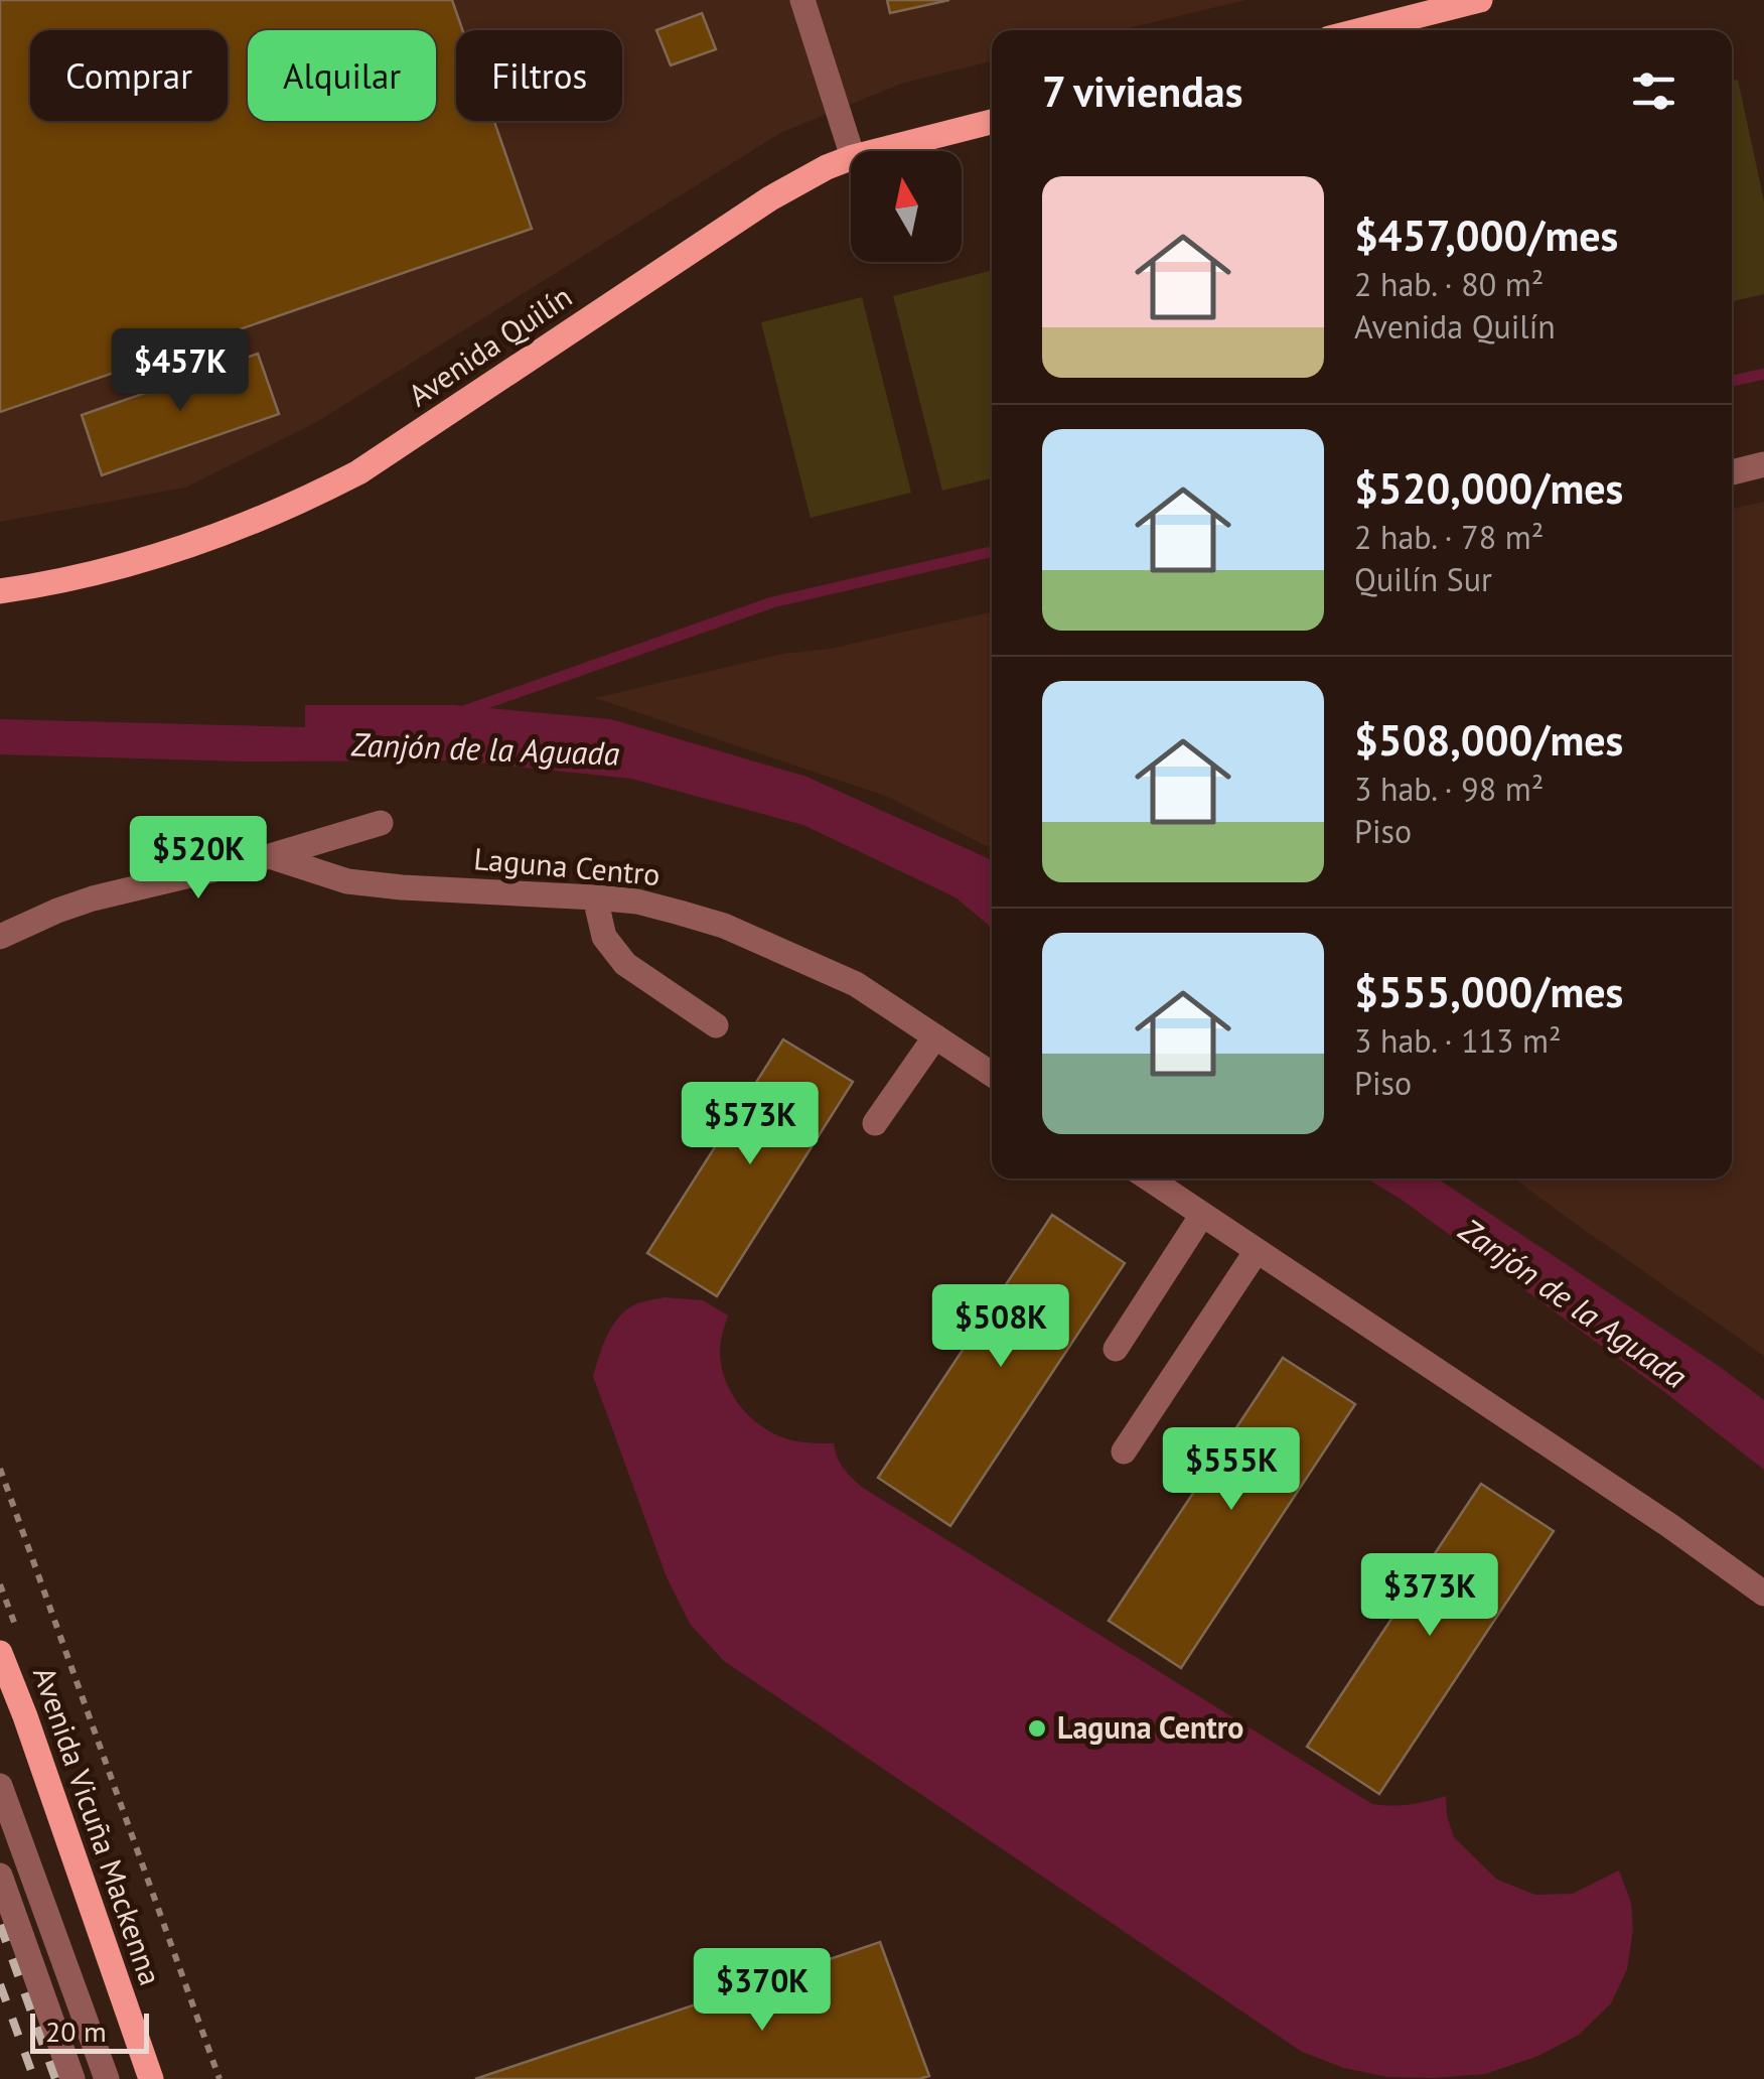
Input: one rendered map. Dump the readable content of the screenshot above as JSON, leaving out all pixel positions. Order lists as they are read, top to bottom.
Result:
{
  "streets": {
    "main road": ["Avenida Quilín", "Avenida Vicuña Mackenna"],
    "street": ["Laguna Centro"]
  },
  "water": ["Zanjón de la Aguada"],
  "places": ["Laguna Centro"],
  "scale_bar": "20 m",
  "north": "top",
  "page": {
    "chip": ["Comprar", "Alquilar", "Filtros"],
    "heading": "7 viviendas",
    "list": [
      {
        "name": "$457,000/mes",
        "note": "2 hab. · 80 m² · Avenida Quilín"
      },
      {
        "name": "$520,000/mes",
        "note": "2 hab. · 78 m² · Quilín Sur"
      },
      {
        "name": "$508,000/mes",
        "note": "3 hab. · 98 m² · Piso"
      },
      {
        "name": "$555,000/mes",
        "note": "3 hab. · 113 m² · Piso"
      }
    ],
    "price": [
      "$457K",
      "$520K",
      "$573K",
      "$508K",
      "$555K",
      "$373K",
      "$370K"
    ],
    "scale": "20 m"
  }
}
